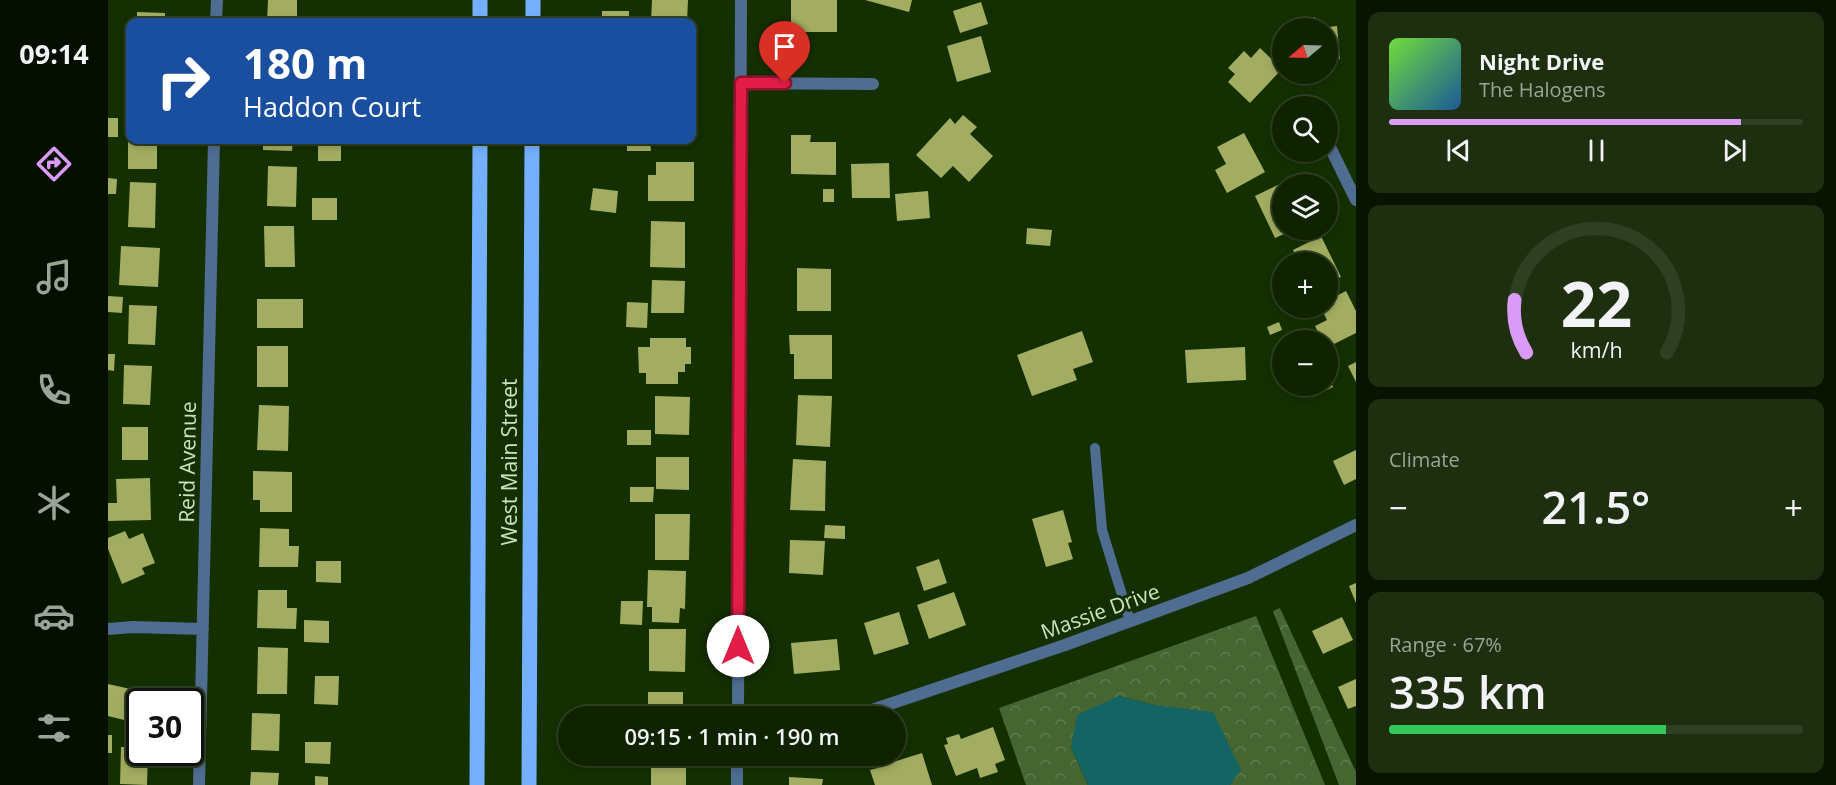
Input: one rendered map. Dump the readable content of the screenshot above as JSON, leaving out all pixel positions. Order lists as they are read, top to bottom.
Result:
{
  "streets": {
    "main road": ["West Main Street"],
    "street": ["Reid Avenue", "Massie Drive"]
  },
  "north": "left",
  "page": {
    "tabs": "09:14",
    "map_buttons": ["+", "−"],
    "turn": ["180 m", "Haddon Court"],
    "song": ["Night Drive", "The Halogens"],
    "tile": [
      "Climate",
      ["Range · 67%", "335 km"]
    ],
    "heat": ["−", "21.5°", "+"],
    "limit": "30",
    "trip": "09:15 · 1 min · 190 m",
    "gauge": ["22", "km/h"]
  }
}
